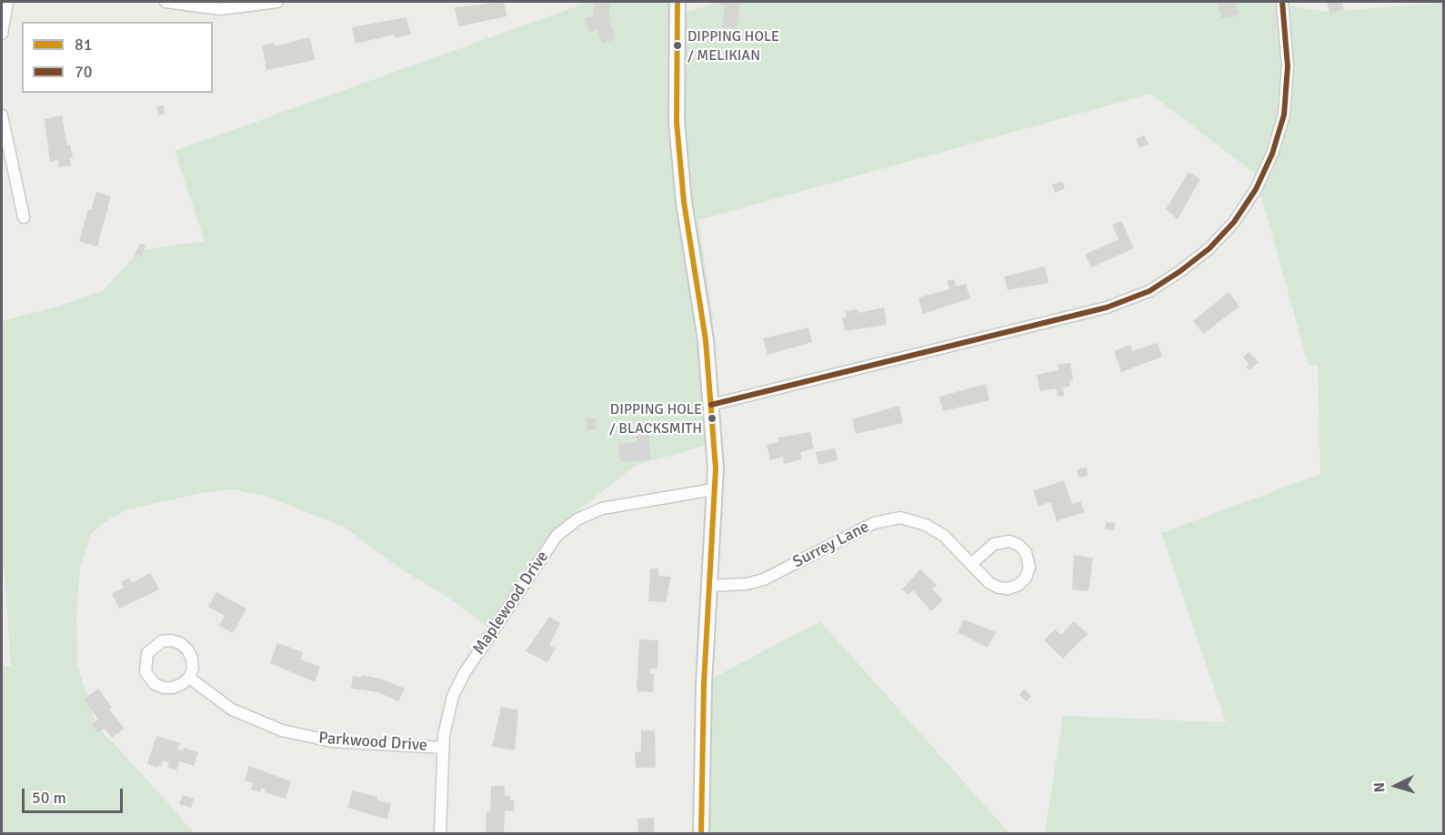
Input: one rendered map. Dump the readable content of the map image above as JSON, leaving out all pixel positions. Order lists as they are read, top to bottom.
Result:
{
  "streets": {
    "street": ["Surrey Lane", "Maplewood Drive", "Parkwood Drive"]
  },
  "crossings": [
    ["Maplewood Drive", "Parkwood Drive"]
  ],
  "places": ["DIPPING HOLE / MELIKIAN", "DIPPING HOLE / BLACKSMITH"],
  "lines": ["transit line 81", "transit line 70"],
  "legend": ["81", "70"],
  "scale_bar": "50 m",
  "north": "left"
}
